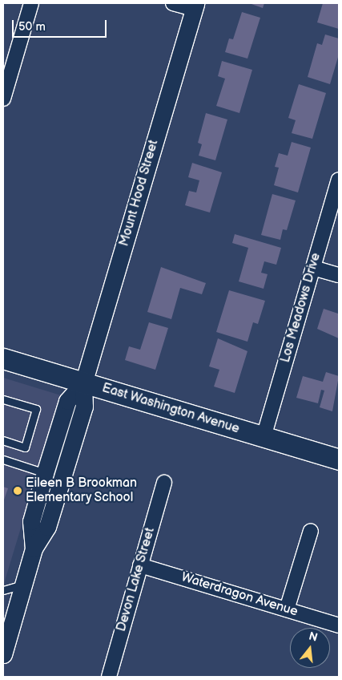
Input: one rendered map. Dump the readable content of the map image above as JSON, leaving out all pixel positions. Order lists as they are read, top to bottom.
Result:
{
  "streets": {
    "main road": ["East Washington Avenue"],
    "street": [
      "Mount Hood Street",
      "Los Meadows Drive",
      "Devon Lake Street",
      "Waterdragon Avenue"
    ]
  },
  "crossings": [
    ["Mount Hood Street", "East Washington Avenue"],
    ["Los Meadows Drive", "East Washington Avenue"],
    ["Devon Lake Street", "Waterdragon Avenue"]
  ],
  "places": ["Eileen B Brookman Elementary School"],
  "scale_bar": "50 m",
  "north": "top"
}
